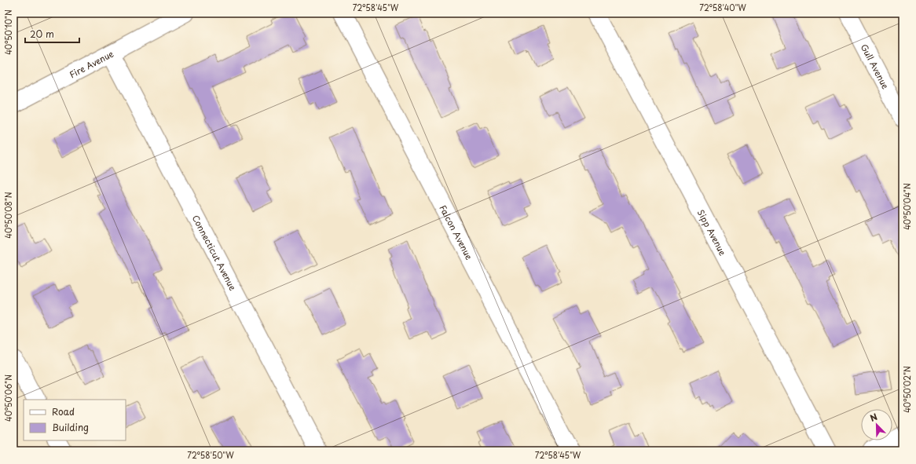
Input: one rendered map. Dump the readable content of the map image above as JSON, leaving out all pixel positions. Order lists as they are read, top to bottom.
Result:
{
  "streets": {
    "street": [
      "Fire Avenue",
      "Gull Avenue",
      "Sipp Avenue",
      "Falcon Avenue",
      "Connecticut Avenue"
    ]
  },
  "crossings": [
    ["Fire Avenue", "Connecticut Avenue"]
  ],
  "legend": ["Road", "Building"],
  "scale_bar": "20 m",
  "north": "top left",
  "coordinates": [
    "72°58'45\"W",
    "72°58'40\"W",
    "40°50'10\"N",
    "40°50'04\"N",
    "40°50'08\"N",
    "40°50'02\"N",
    "40°50'06\"N",
    "72°58'50\"W"
  ]
}
